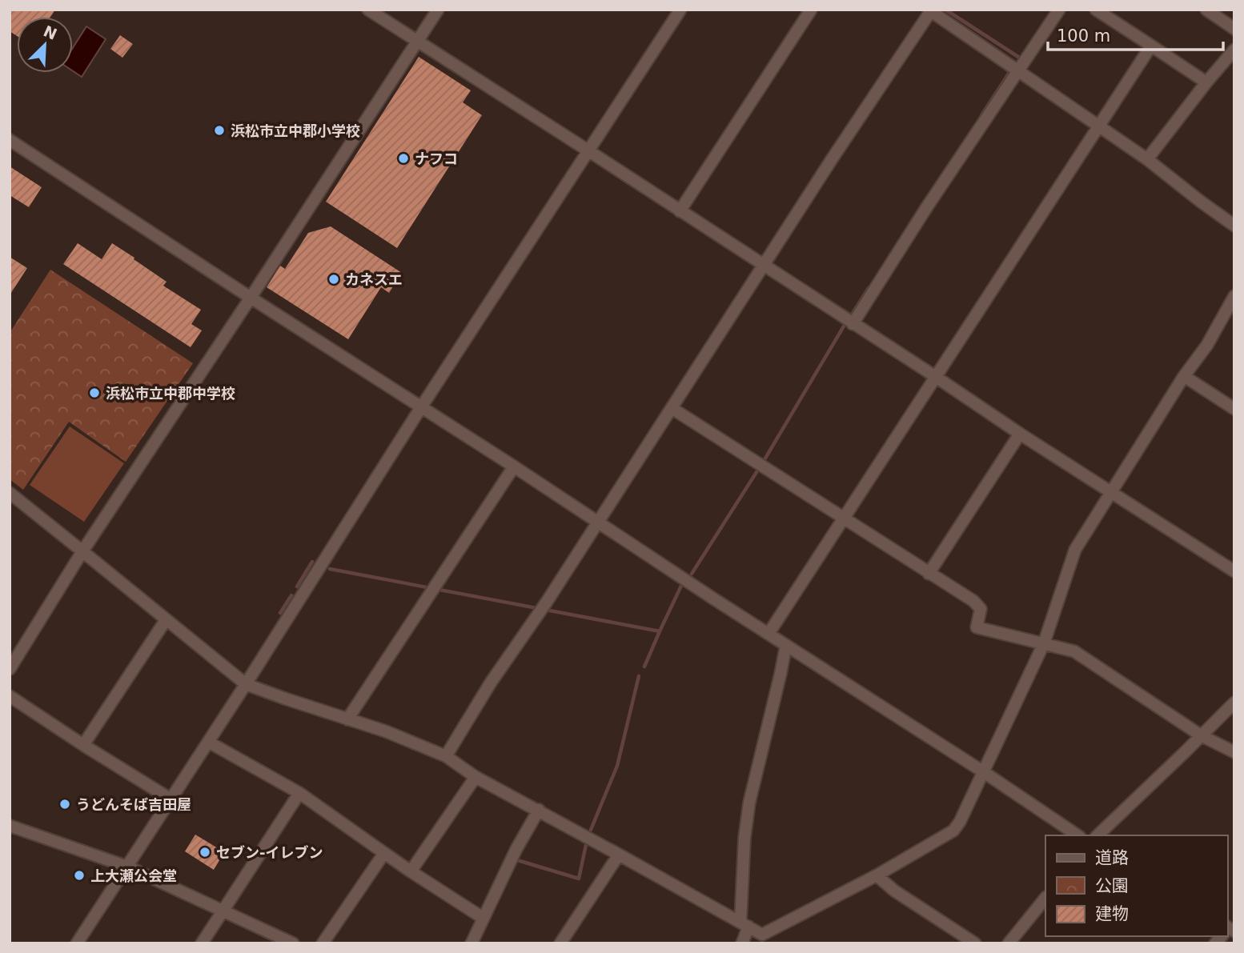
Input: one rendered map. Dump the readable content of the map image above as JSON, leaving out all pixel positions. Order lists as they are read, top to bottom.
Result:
{
  "places": [
    "浜松市立中郡小学校",
    "ナフコ",
    "カネスエ",
    "浜松市立中郡中学校",
    "うどんそば吉田屋",
    "セブン-イレブン",
    "上大瀬公会堂"
  ],
  "legend": ["道路", "公園", "建物"],
  "scale_bar": "100 m",
  "north": "top right"
}
